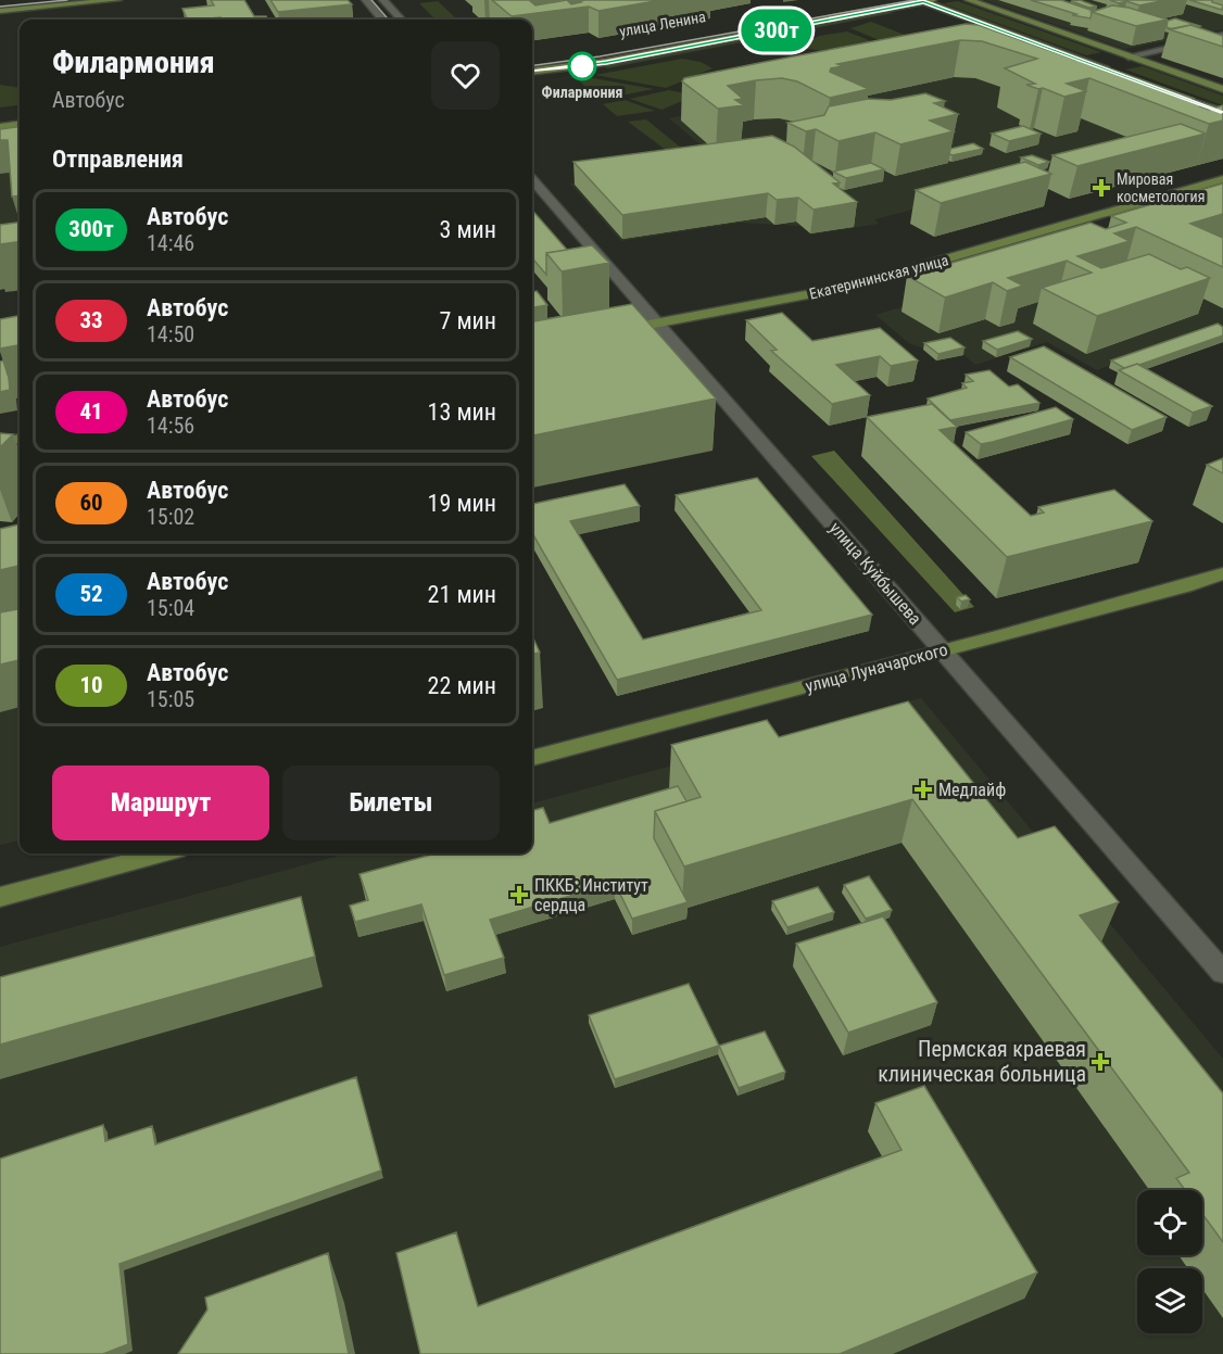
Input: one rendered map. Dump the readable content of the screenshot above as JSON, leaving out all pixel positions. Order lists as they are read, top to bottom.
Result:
{
  "streets": {
    "main road": [
      "улица Ленина",
      "Екатерининская улица",
      "улица Куйбышева",
      "улица Луначарского"
    ]
  },
  "crossings": [
    ["Екатерининская улица", "улица Куйбышева"],
    ["улица Куйбышева", "улица Луначарского"]
  ],
  "places": {
    "other": ["Филармония"],
    "health": [
      "Мировая косметология",
      "Медлайф",
      "ПККБ: Институт сердца",
      "Пермская краевая клиническая больница"
    ]
  },
  "lines": ["bus line 300т"],
  "page": {
    "on_map": "300т",
    "heading": [
      ["Филармония", "Автобус"],
      "Отправления"
    ],
    "list": [
      {
        "mark": "300т",
        "name": "Автобус",
        "note": "14:46",
        "value": "3 мин"
      },
      {
        "mark": "33",
        "name": "Автобус",
        "note": "14:50",
        "value": "7 мин"
      },
      {
        "mark": "41",
        "name": "Автобус",
        "note": "14:56",
        "value": "13 мин"
      },
      {
        "mark": "60",
        "name": "Автобус",
        "note": "15:02",
        "value": "19 мин"
      },
      {
        "mark": "52",
        "name": "Автобус",
        "note": "15:04",
        "value": "21 мин"
      },
      {
        "mark": "10",
        "name": "Автобус",
        "note": "15:05",
        "value": "22 мин"
      }
    ],
    "buttons": ["Маршрут", "Билеты"]
  }
}
